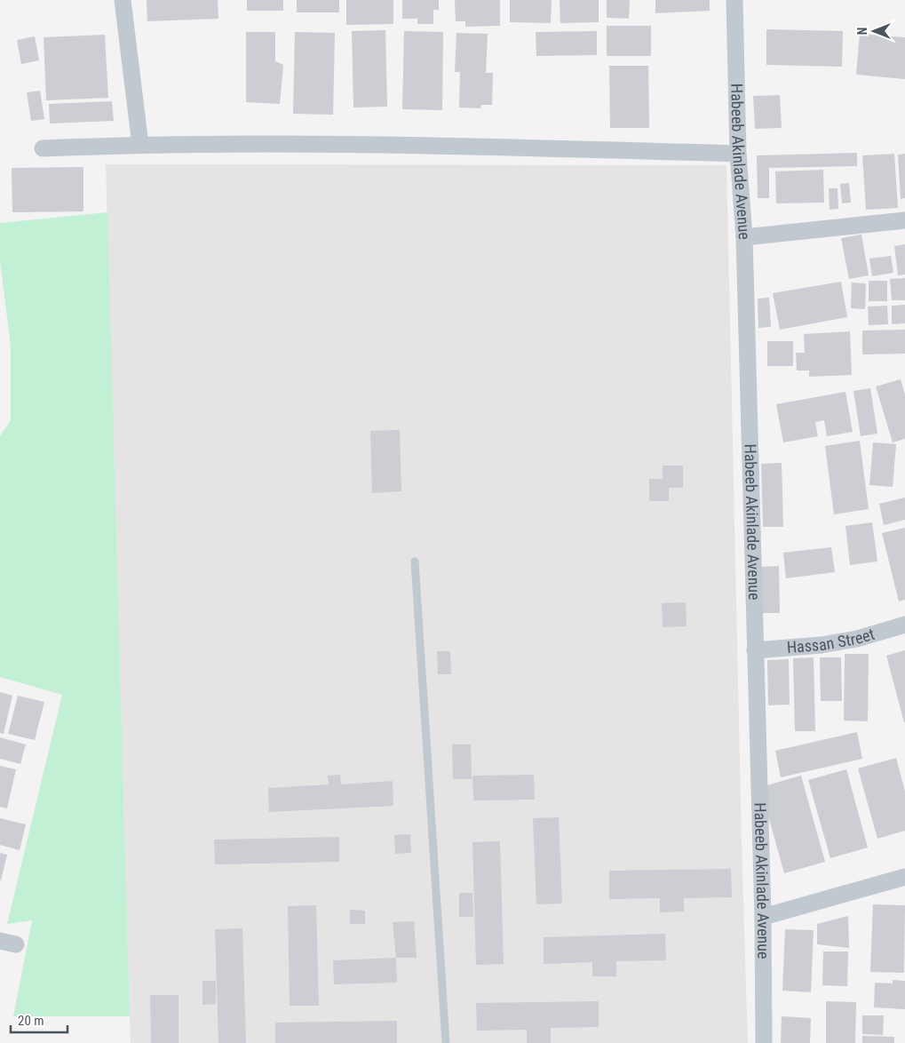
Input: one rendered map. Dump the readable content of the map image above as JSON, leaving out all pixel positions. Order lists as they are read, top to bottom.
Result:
{
  "streets": {
    "street": ["Habeeb Akinlade Avenue", "Hassan Street"]
  },
  "crossings": [
    ["Habeeb Akinlade Avenue", "Hassan Street"]
  ],
  "scale_bar": "20 m",
  "north": "left"
}
